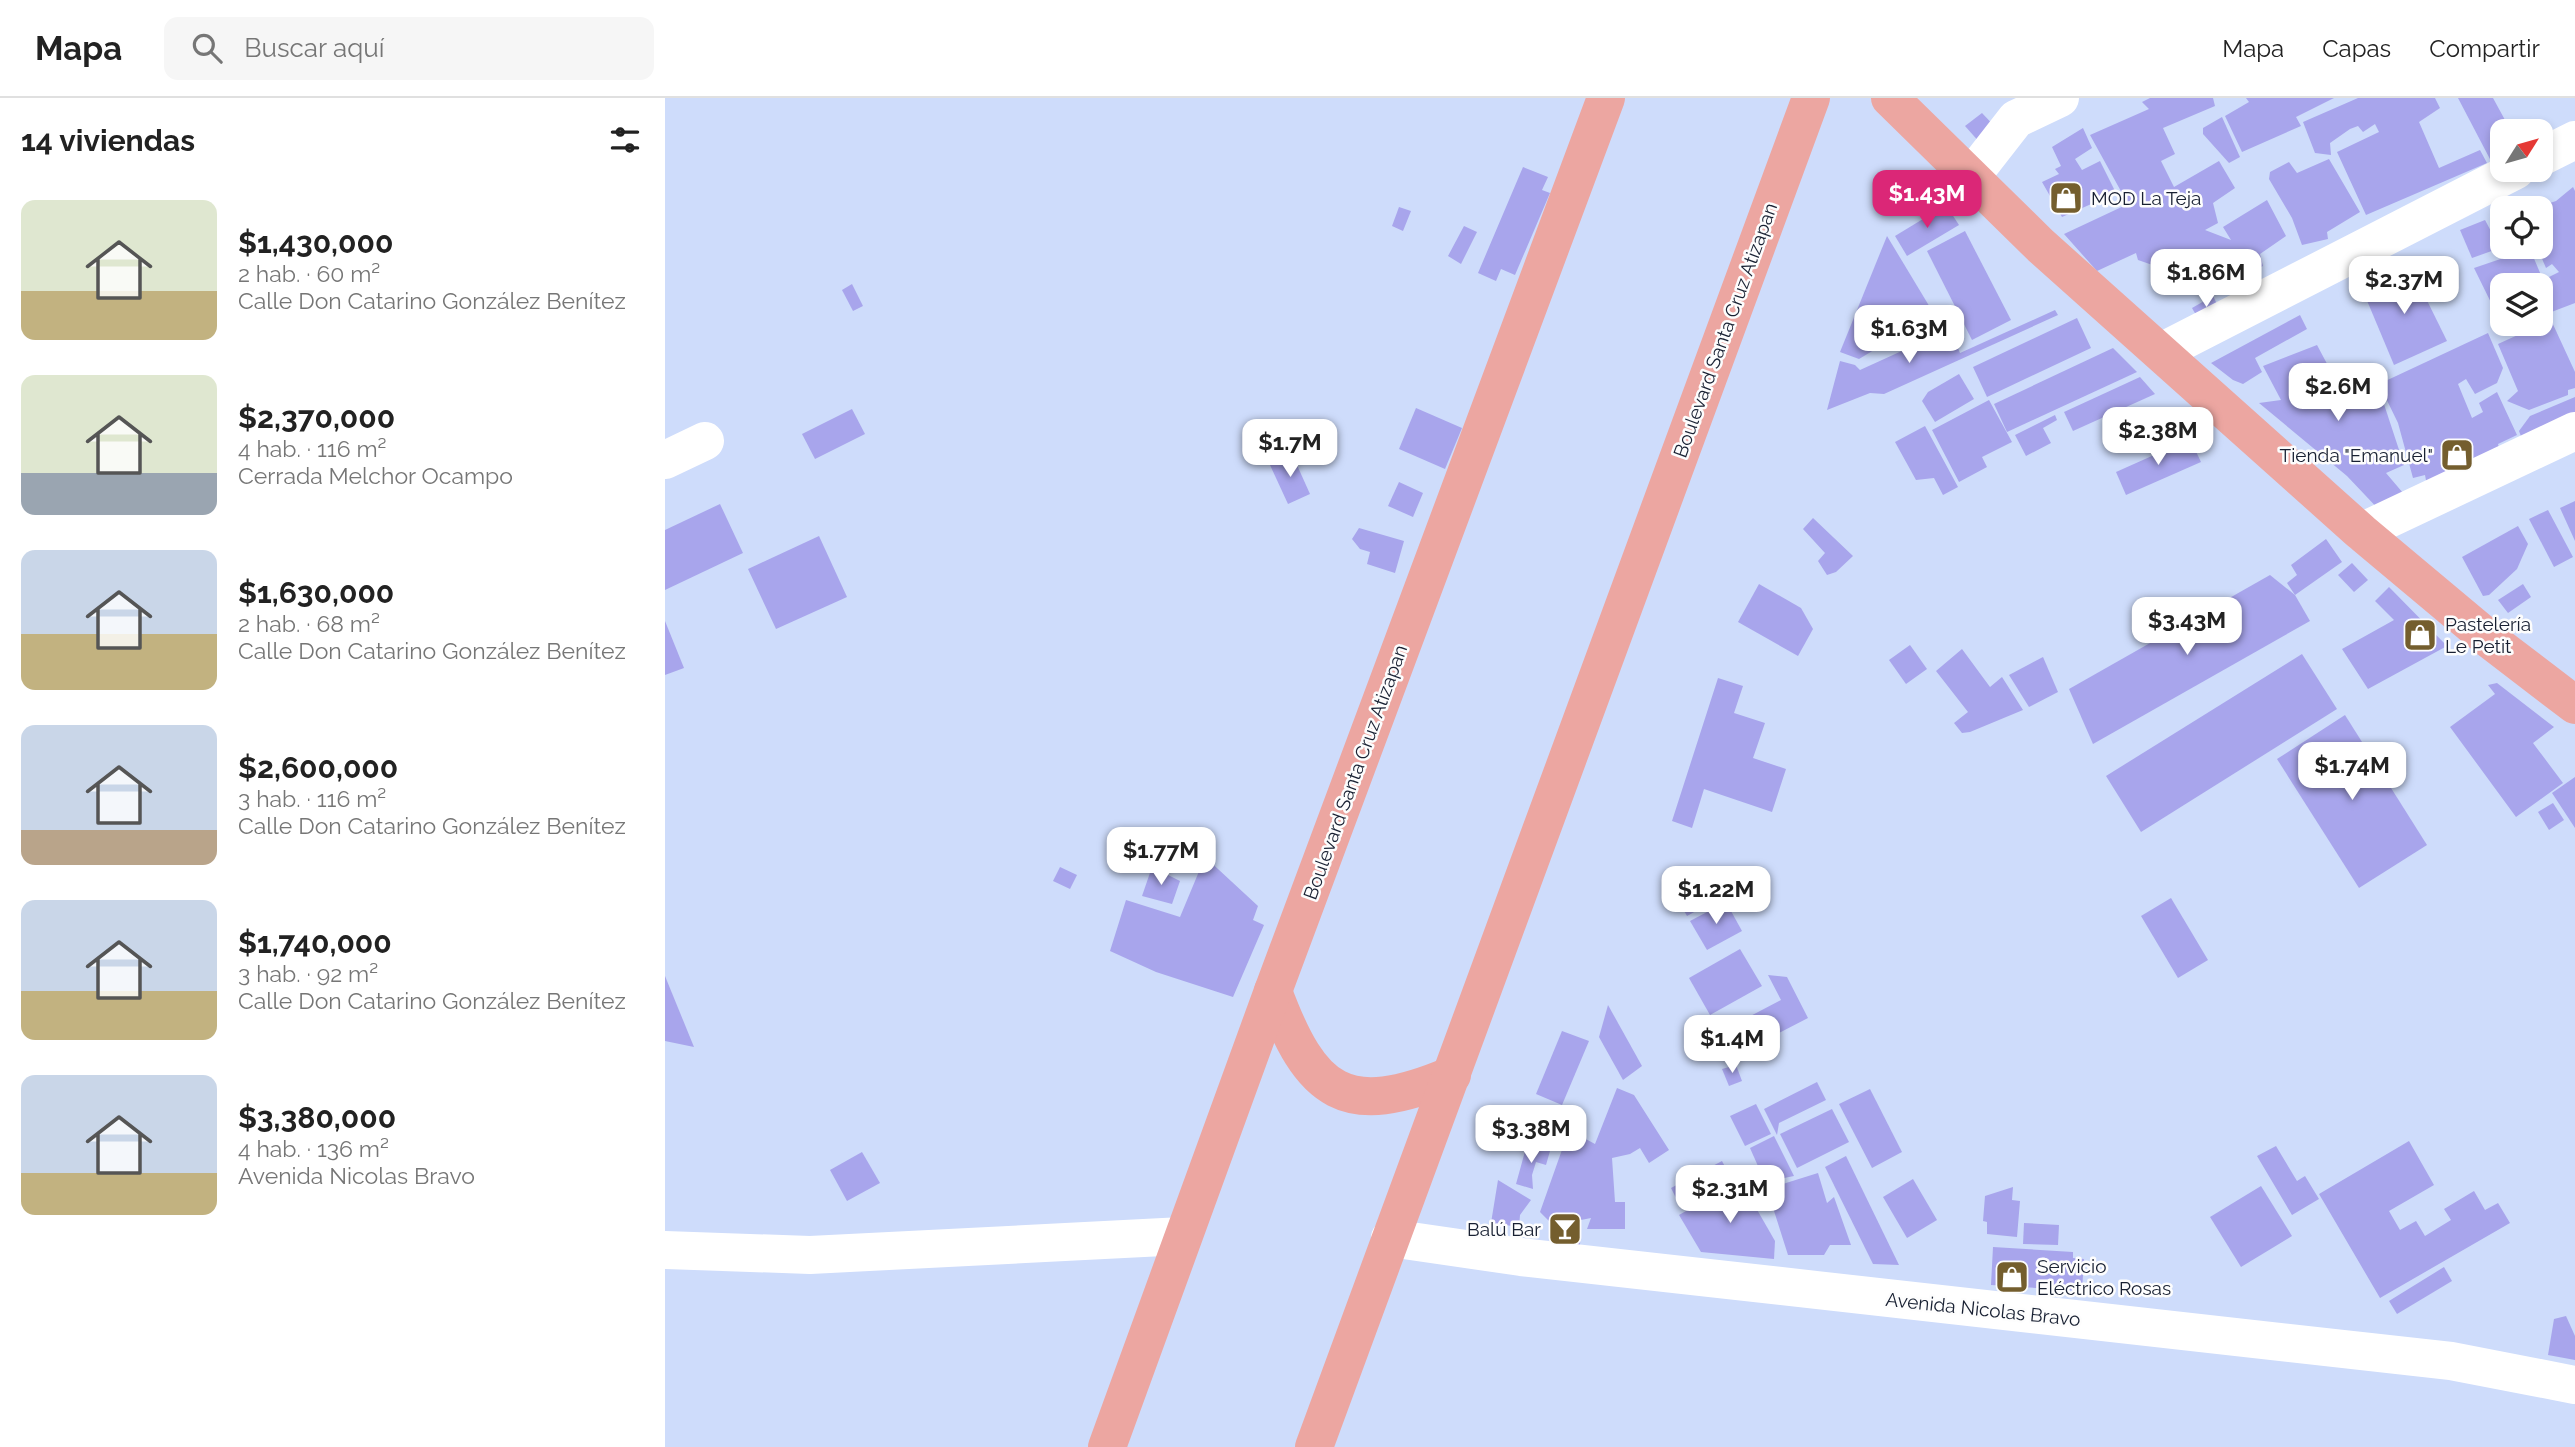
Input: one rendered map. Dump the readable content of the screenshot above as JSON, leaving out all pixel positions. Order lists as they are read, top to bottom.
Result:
{
  "streets": {
    "main road": ["Boulevard Santa Cruz Atizapan"],
    "street": ["Avenida Nicolas Bravo"]
  },
  "crossings": [
    ["Boulevard Santa Cruz Atizapan", "Avenida Nicolas Bravo"]
  ],
  "places": {
    "shop": [
      "MOD La Teja",
      "Tienda \"Emanuel\"",
      "Pastelería Le Petit",
      "Servicio Eléctrico Rosas"
    ],
    "bar": ["Balú Bar"]
  },
  "north": "top right",
  "page": {
    "header": "Mapa",
    "search": "Buscar aquí",
    "nav": ["Mapa", "Capas", "Compartir"],
    "heading": "14 viviendas",
    "price": [
      "$1.43M",
      "$1.86M",
      "$2.37M",
      "$1.63M",
      "$2.6M",
      "$2.38M",
      "$1.7M",
      "$3.43M",
      "$1.74M",
      "$1.77M",
      "$1.22M",
      "$1.4M",
      "$3.38M",
      "$2.31M"
    ],
    "list": [
      {
        "name": "$1,430,000",
        "note": "2 hab. · 60 m² · Calle Don Catarino González Benítez"
      },
      {
        "name": "$2,370,000",
        "note": "4 hab. · 116 m² · Cerrada Melchor Ocampo"
      },
      {
        "name": "$1,630,000",
        "note": "2 hab. · 68 m² · Calle Don Catarino González Benítez"
      },
      {
        "name": "$2,600,000",
        "note": "3 hab. · 116 m² · Calle Don Catarino González Benítez"
      },
      {
        "name": "$1,740,000",
        "note": "3 hab. · 92 m² · Calle Don Catarino González Benítez"
      },
      {
        "name": "$3,380,000",
        "note": "4 hab. · 136 m² · Avenida Nicolas Bravo"
      }
    ]
  }
}
